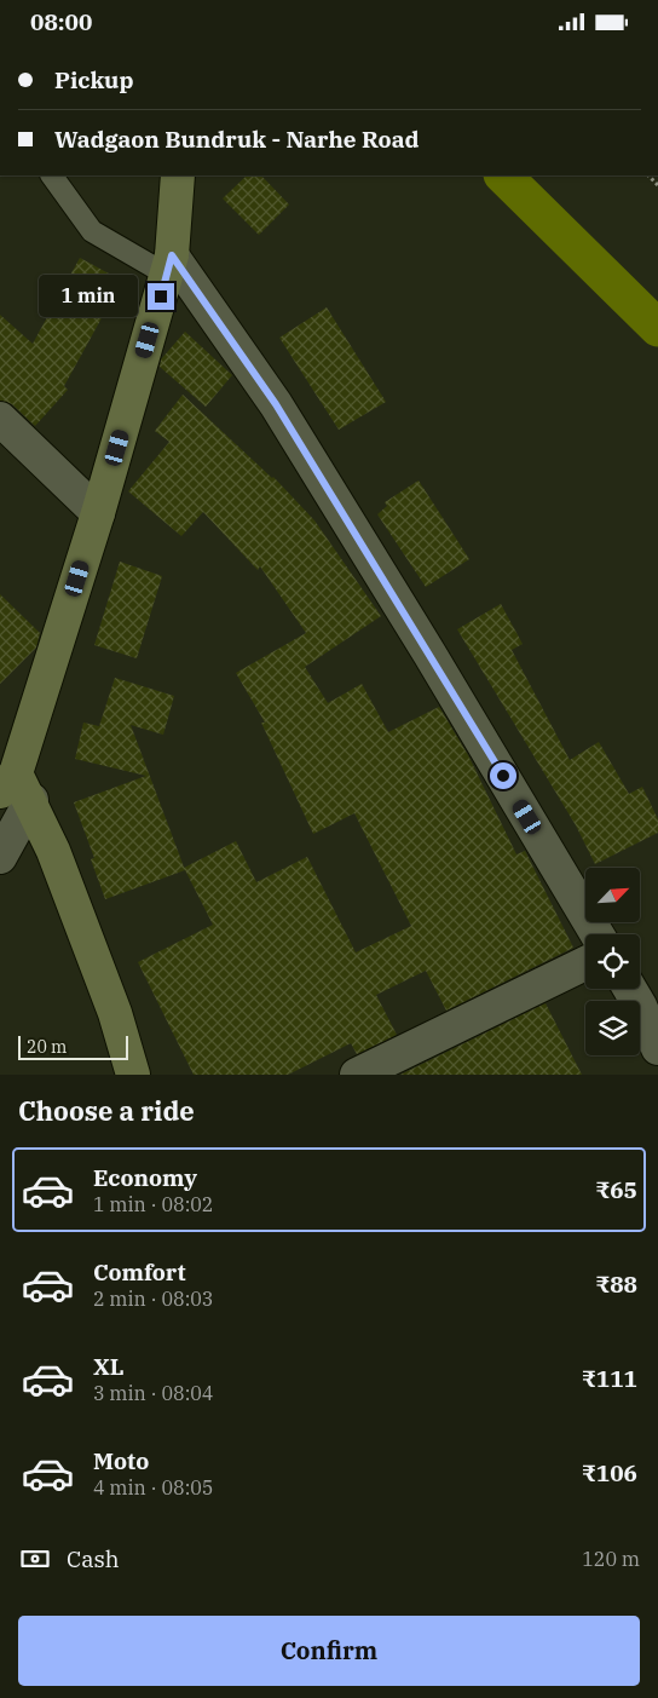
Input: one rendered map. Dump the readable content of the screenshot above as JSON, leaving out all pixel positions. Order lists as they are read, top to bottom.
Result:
{
  "scale_bar": "20 m",
  "north": "top right",
  "page": {
    "status": "08:00",
    "banner": ["Pickup", "Wadgaon Bundruk - Narhe Road"],
    "bubble": "1 min",
    "scale": "20 m",
    "heading": "Choose a ride",
    "list": [
      {
        "name": "Economy",
        "note": "1 min · 08:02",
        "value": "₹65"
      },
      {
        "name": "Comfort",
        "note": "2 min · 08:03",
        "value": "₹88"
      },
      {
        "name": "XL",
        "note": "3 min · 08:04",
        "value": "₹111"
      },
      {
        "name": "Moto",
        "note": "4 min · 08:05",
        "value": "₹106"
      }
    ],
    "pay": ["Cash", "120 m"],
    "buttons": "Confirm"
  }
}
